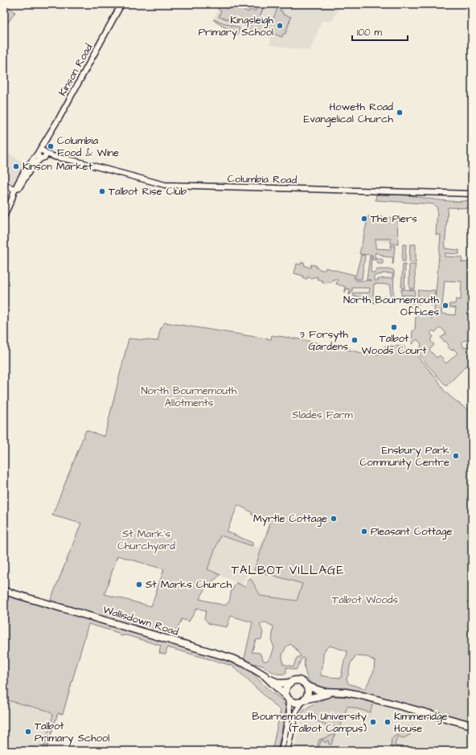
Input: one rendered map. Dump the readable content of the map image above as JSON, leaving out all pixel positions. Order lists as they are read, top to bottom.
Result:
{
  "streets": {
    "main road": ["Wallisdown Road"],
    "street": ["Kinson Road", "Columbia Road"]
  },
  "crossings": [
    ["Kinson Road", "Columbia Road"]
  ],
  "districts": ["TALBOT VILLAGE"],
  "parks": [
    "North Bournemouth Allotments",
    "Slades Farm",
    "St Mark's Churchyard",
    "Talbot Woods"
  ],
  "places": [
    "Kingsleigh Primary School",
    "Howeth Road Evangelical Church",
    "Columbia Food & Wine",
    "Kinson Market",
    "Talbot Rise Club",
    "The Piers",
    "North Bournemouth Offices",
    "Talbot Woods Court",
    "3 Forsyth Gardens",
    "Ensbury Park Community Centre",
    "Myrtle Cottage",
    "Pleasant Cottage",
    "St Marks Church",
    "Bournemouth University (Talbot Campus)",
    "Kimmeridge House",
    "Talbot Primary School"
  ],
  "scale_bar": "100 m"
}
